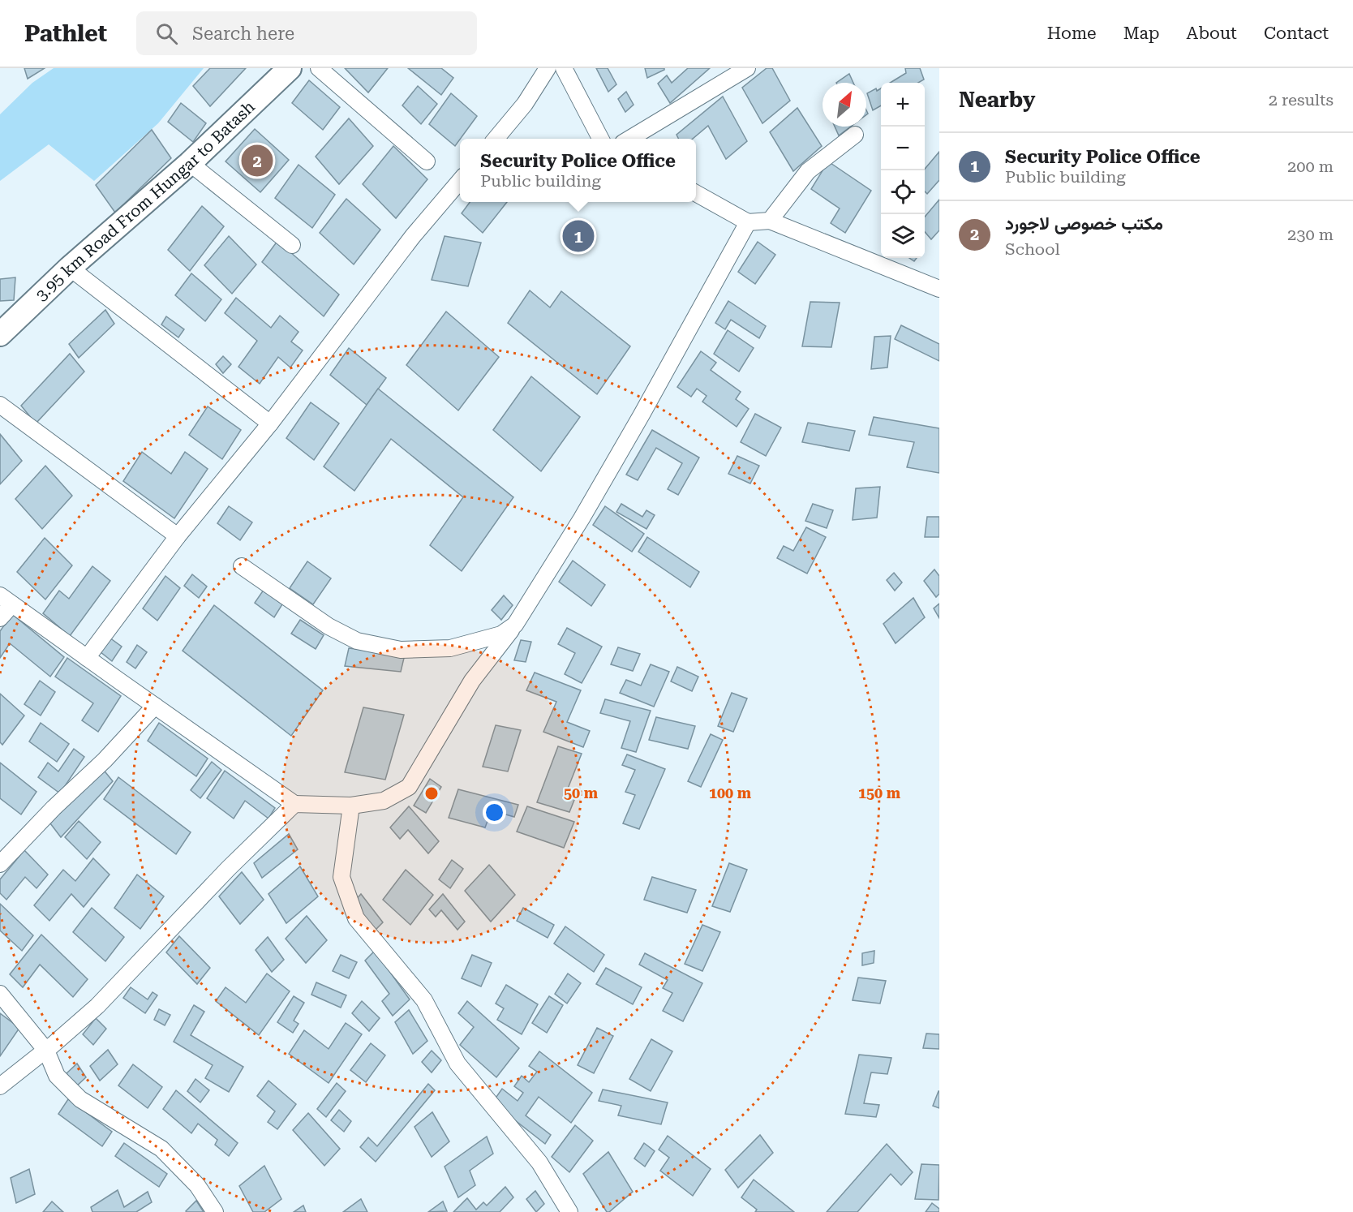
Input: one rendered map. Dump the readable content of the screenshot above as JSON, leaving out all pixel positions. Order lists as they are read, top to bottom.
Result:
{
  "streets": {
    "street": ["3.95 km Road From Hungar to Batash"]
  },
  "north": "top right",
  "page": {
    "header": "Pathlet",
    "search": "Search here",
    "nav": [
      "Home",
      "Map",
      "About",
      "Contact"
    ],
    "heading": ["Nearby", "2 results"],
    "map_buttons": ["+", "−"],
    "list": [
      {
        "mark": "1",
        "name": "Security Police Office",
        "note": "Public building",
        "value": "200 m"
      },
      {
        "mark": "2",
        "name": "مکتب خصوصی لاجورد",
        "note": "School",
        "value": "230 m"
      }
    ],
    "popup": ["Security Police Office", "Public building"],
    "pins": ["2", "1"]
  },
  "rings": ["50 m", "100 m", "150 m"]
}
